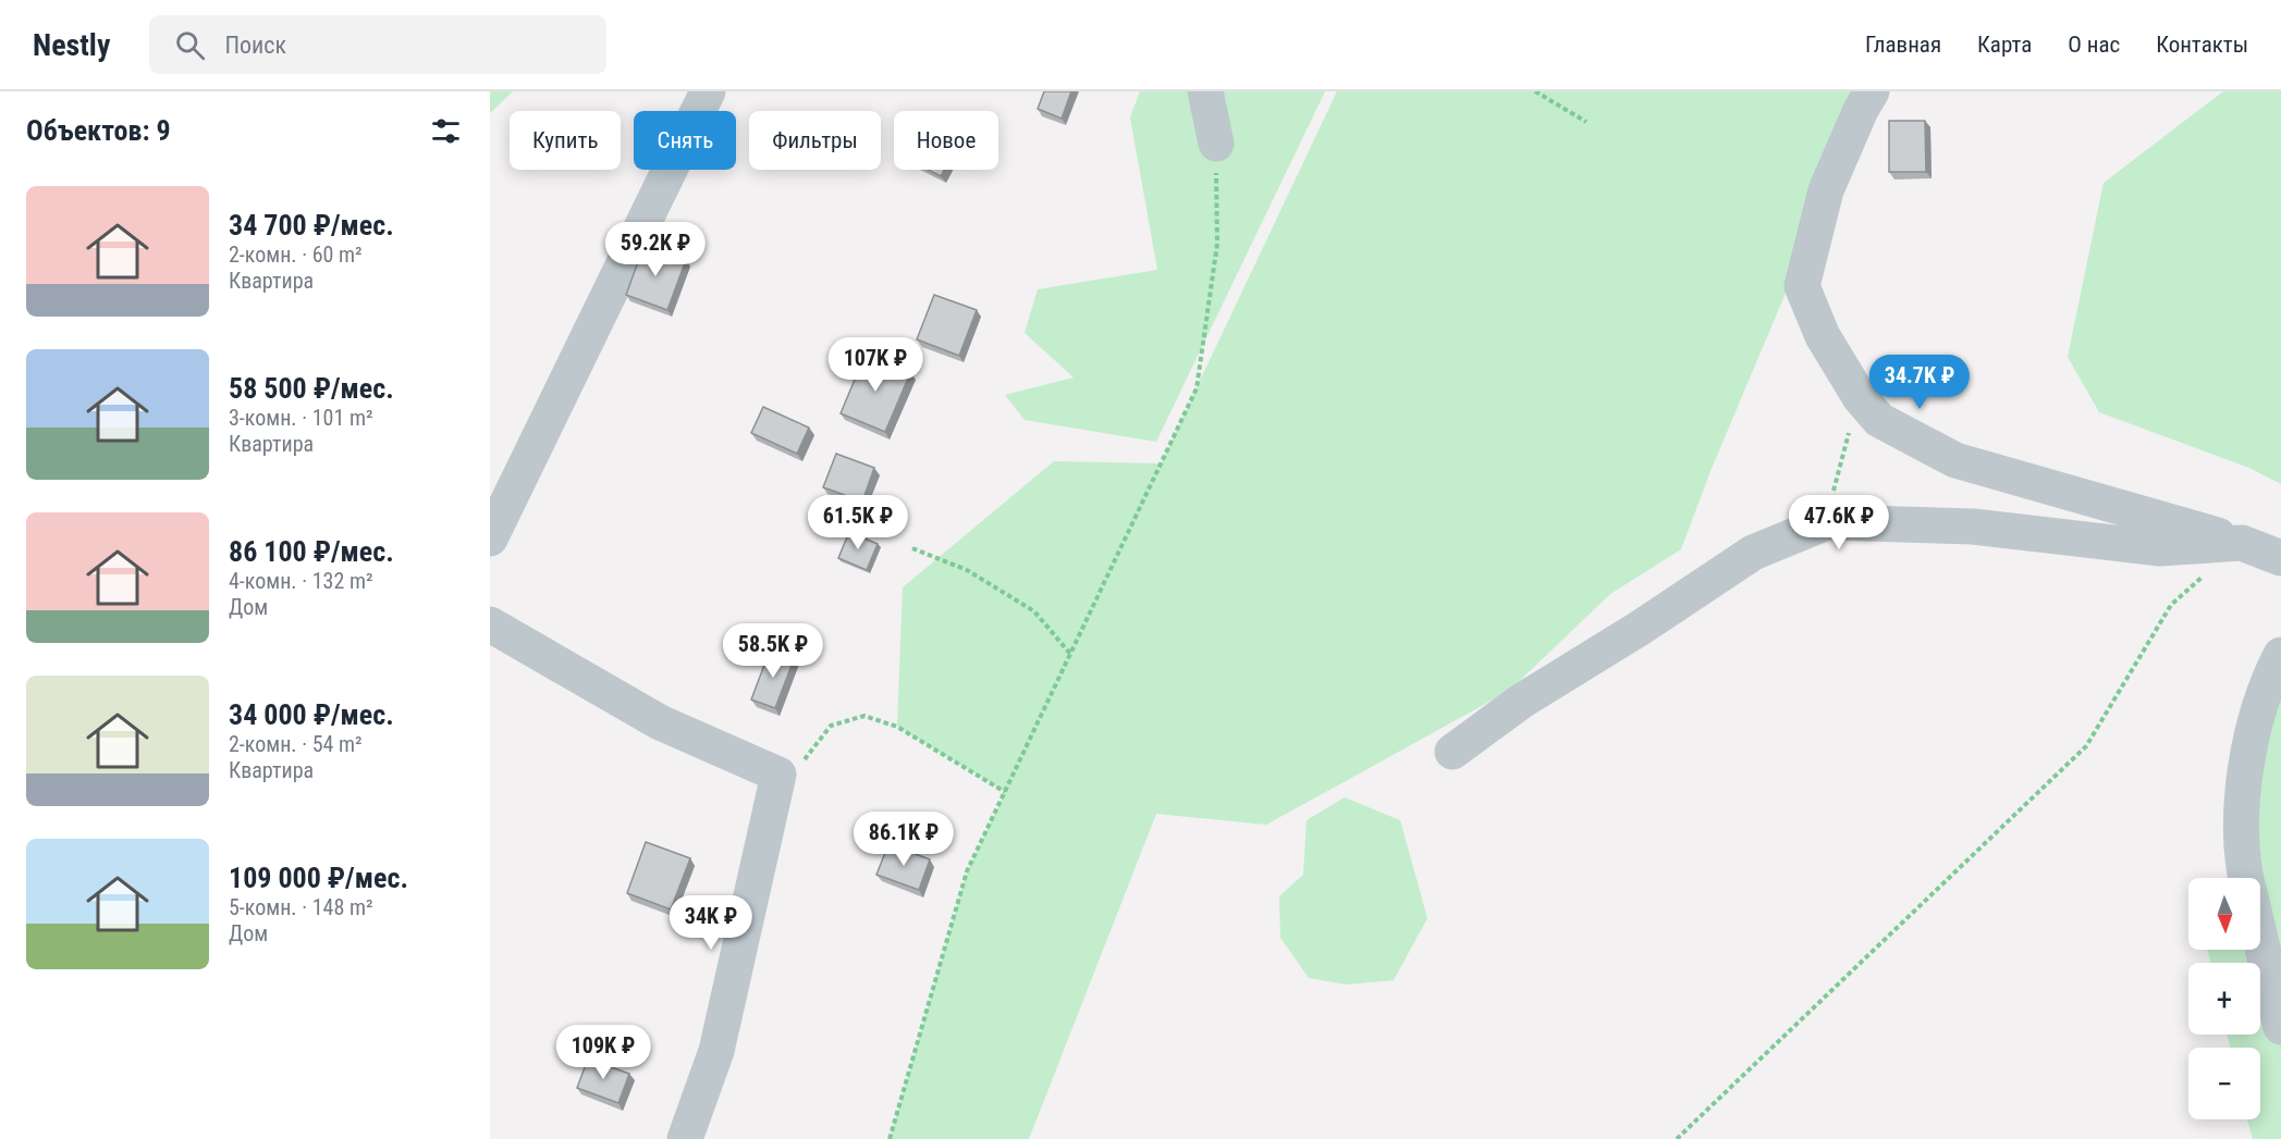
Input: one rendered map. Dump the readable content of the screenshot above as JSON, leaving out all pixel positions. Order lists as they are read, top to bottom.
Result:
{
  "north": "bottom",
  "page": {
    "header": "Nestly",
    "search": "Поиск",
    "nav": [
      "Главная",
      "Карта",
      "О нас",
      "Контакты"
    ],
    "heading": "Объектов: 9",
    "chip": [
      "Купить",
      "Снять",
      "Фильтры",
      "Новое"
    ],
    "list": [
      {
        "name": "34 700 ₽/мес.",
        "note": "2-комн. · 60 m² · Квартира"
      },
      {
        "name": "58 500 ₽/мес.",
        "note": "3-комн. · 101 m² · Квартира"
      },
      {
        "name": "86 100 ₽/мес.",
        "note": "4-комн. · 132 m² · Дом"
      },
      {
        "name": "34 000 ₽/мес.",
        "note": "2-комн. · 54 m² · Квартира"
      },
      {
        "name": "109 000 ₽/мес.",
        "note": "5-комн. · 148 m² · Дом"
      }
    ],
    "price": [
      "59.2K ₽",
      "107K ₽",
      "34.7K ₽",
      "61.5K ₽",
      "47.6K ₽",
      "58.5K ₽",
      "86.1K ₽",
      "34K ₽",
      "109K ₽"
    ],
    "map_buttons": ["+", "−"]
  }
}
